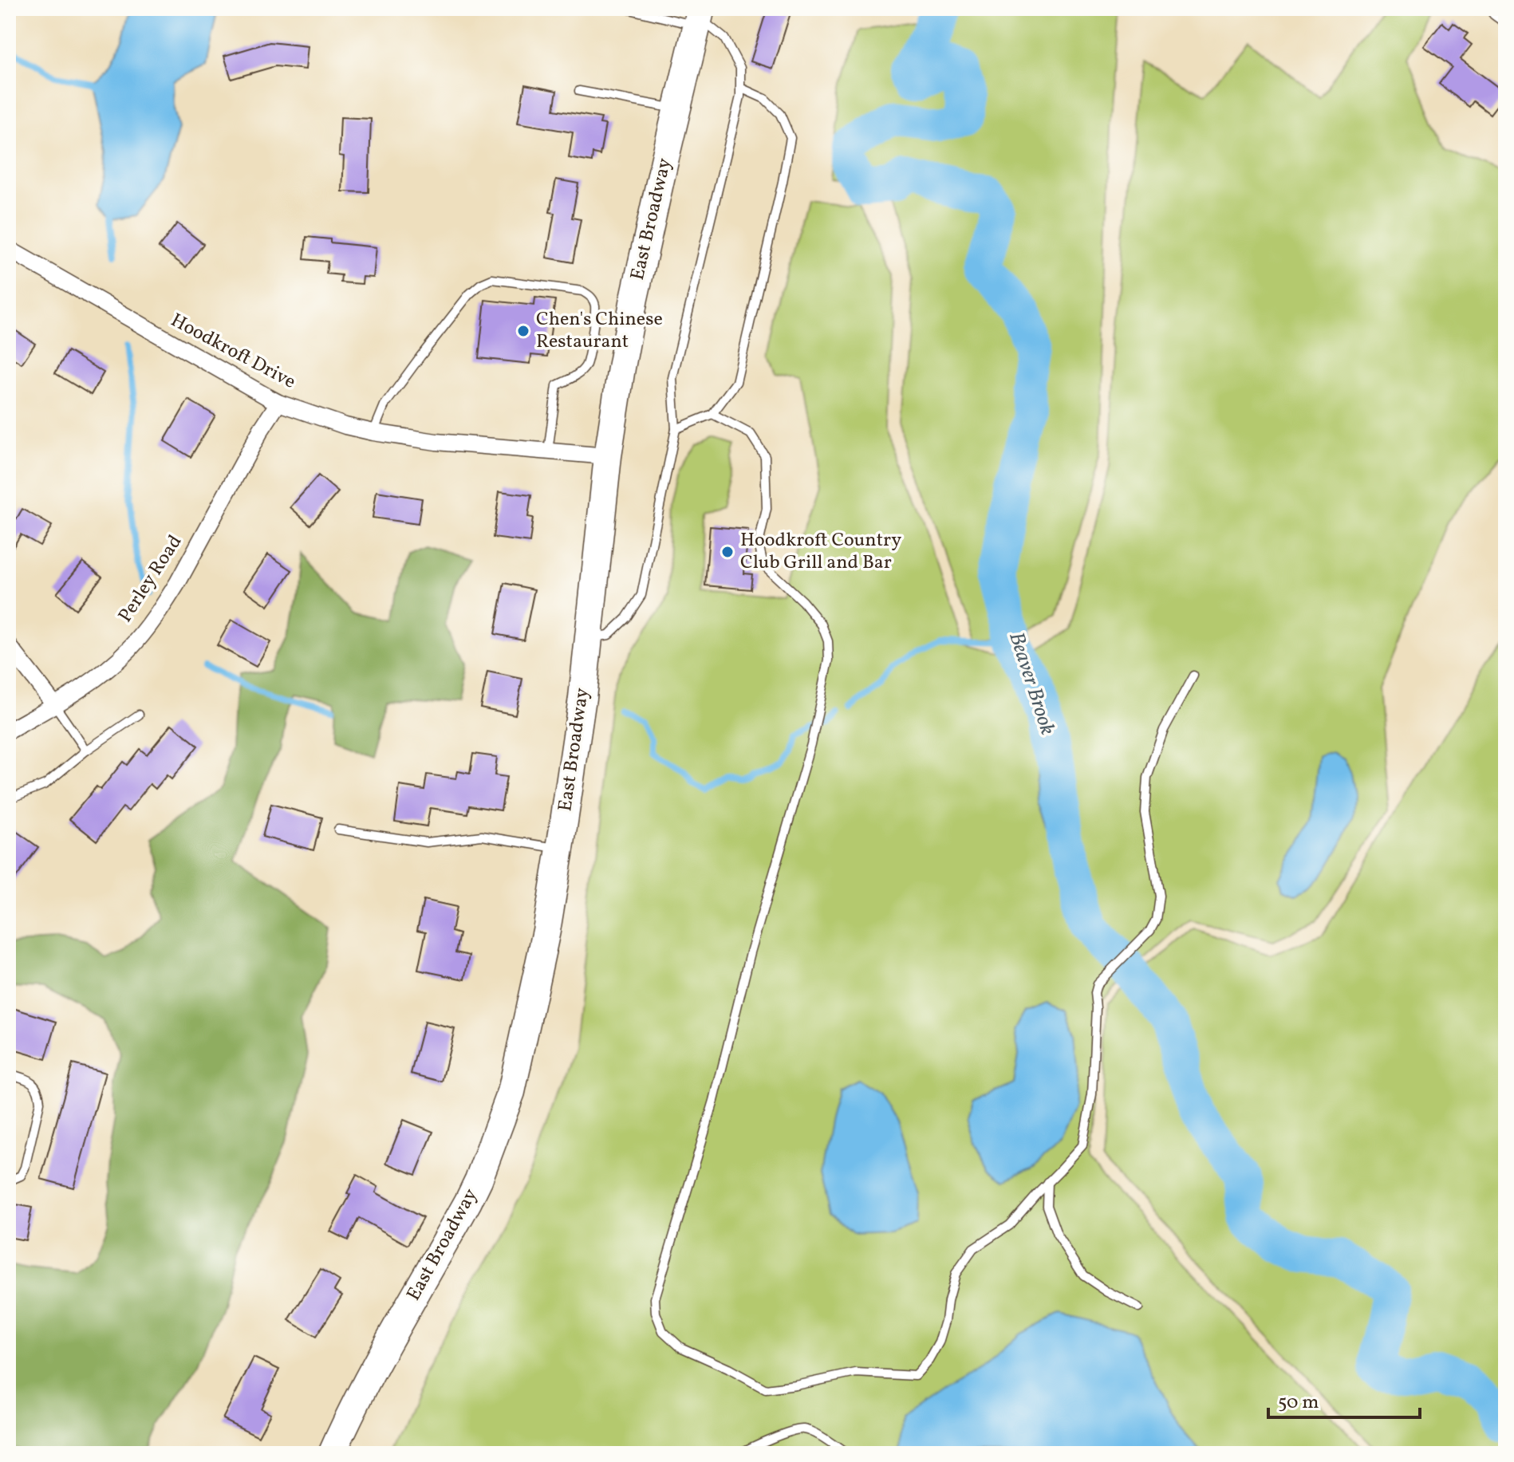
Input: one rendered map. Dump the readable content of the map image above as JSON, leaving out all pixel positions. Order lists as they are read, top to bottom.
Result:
{
  "streets": {
    "main road": ["East Broadway"],
    "street": ["Hoodkroft Drive", "Perley Road"]
  },
  "crossings": [
    ["East Broadway", "Hoodkroft Drive"],
    ["Hoodkroft Drive", "Perley Road"]
  ],
  "water": ["Beaver Brook"],
  "places": ["Chen's Chinese Restaurant", "Hoodkroft Country Club Grill and Bar"],
  "scale_bar": "50 m"
}
